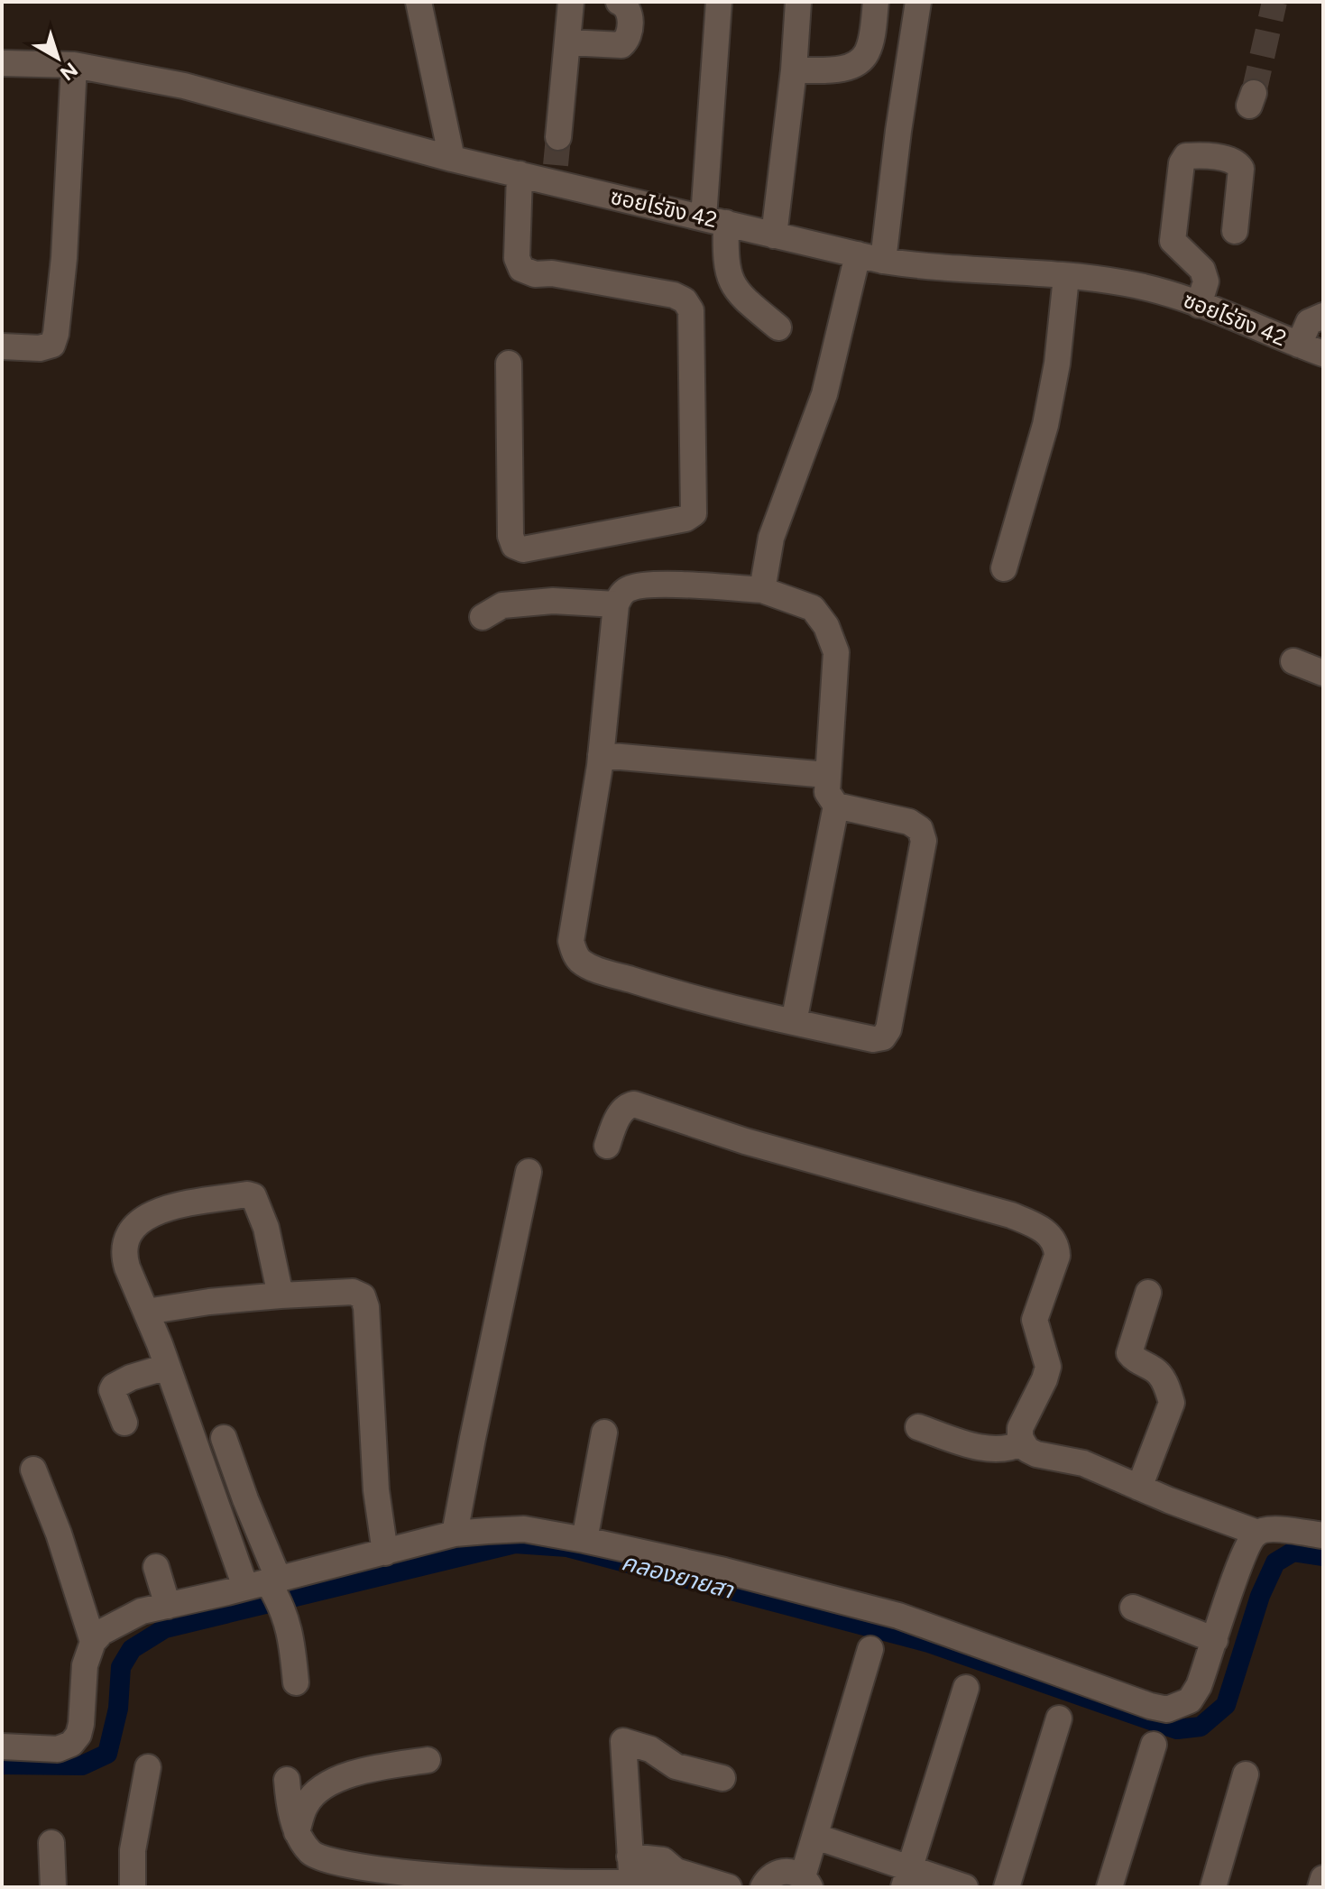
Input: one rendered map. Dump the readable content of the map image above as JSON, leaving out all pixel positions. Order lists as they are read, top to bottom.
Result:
{
  "streets": {
    "street": ["ซอยไร่ขิง 42"]
  },
  "water": ["คลองยายสา"],
  "north": "bottom right"
}
